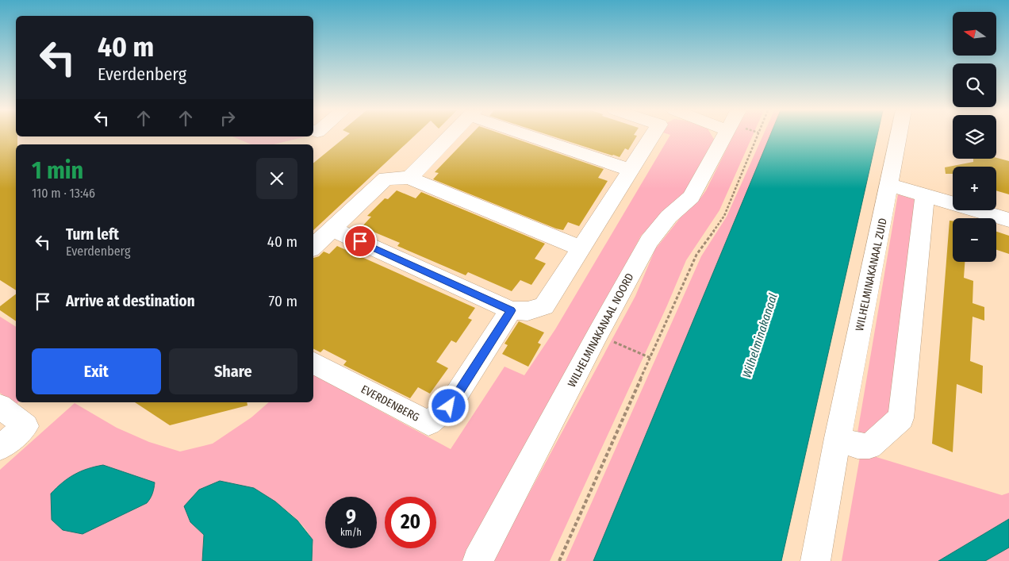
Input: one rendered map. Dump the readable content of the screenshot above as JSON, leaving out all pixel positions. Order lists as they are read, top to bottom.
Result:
{
  "streets": {
    "street": ["WILHELMINAKANAAL ZUID", "WILHELMINAKANAAL NOORD", "EVERDENBERG"]
  },
  "water": ["Wilhelminakanaal"],
  "north": "left",
  "page": {
    "map_buttons": ["+", "−"],
    "turn": ["40 m", "Everdenberg"],
    "heading": ["1 min", "110 m · 13:46"],
    "list": [
      {
        "name": "Turn left",
        "note": "Everdenberg",
        "value": "40 m"
      },
      {
        "name": "Arrive at destination",
        "value": "70 m"
      }
    ],
    "buttons": ["Exit", "Share"],
    "speed": "9 km/h",
    "limit": "20"
  }
}
